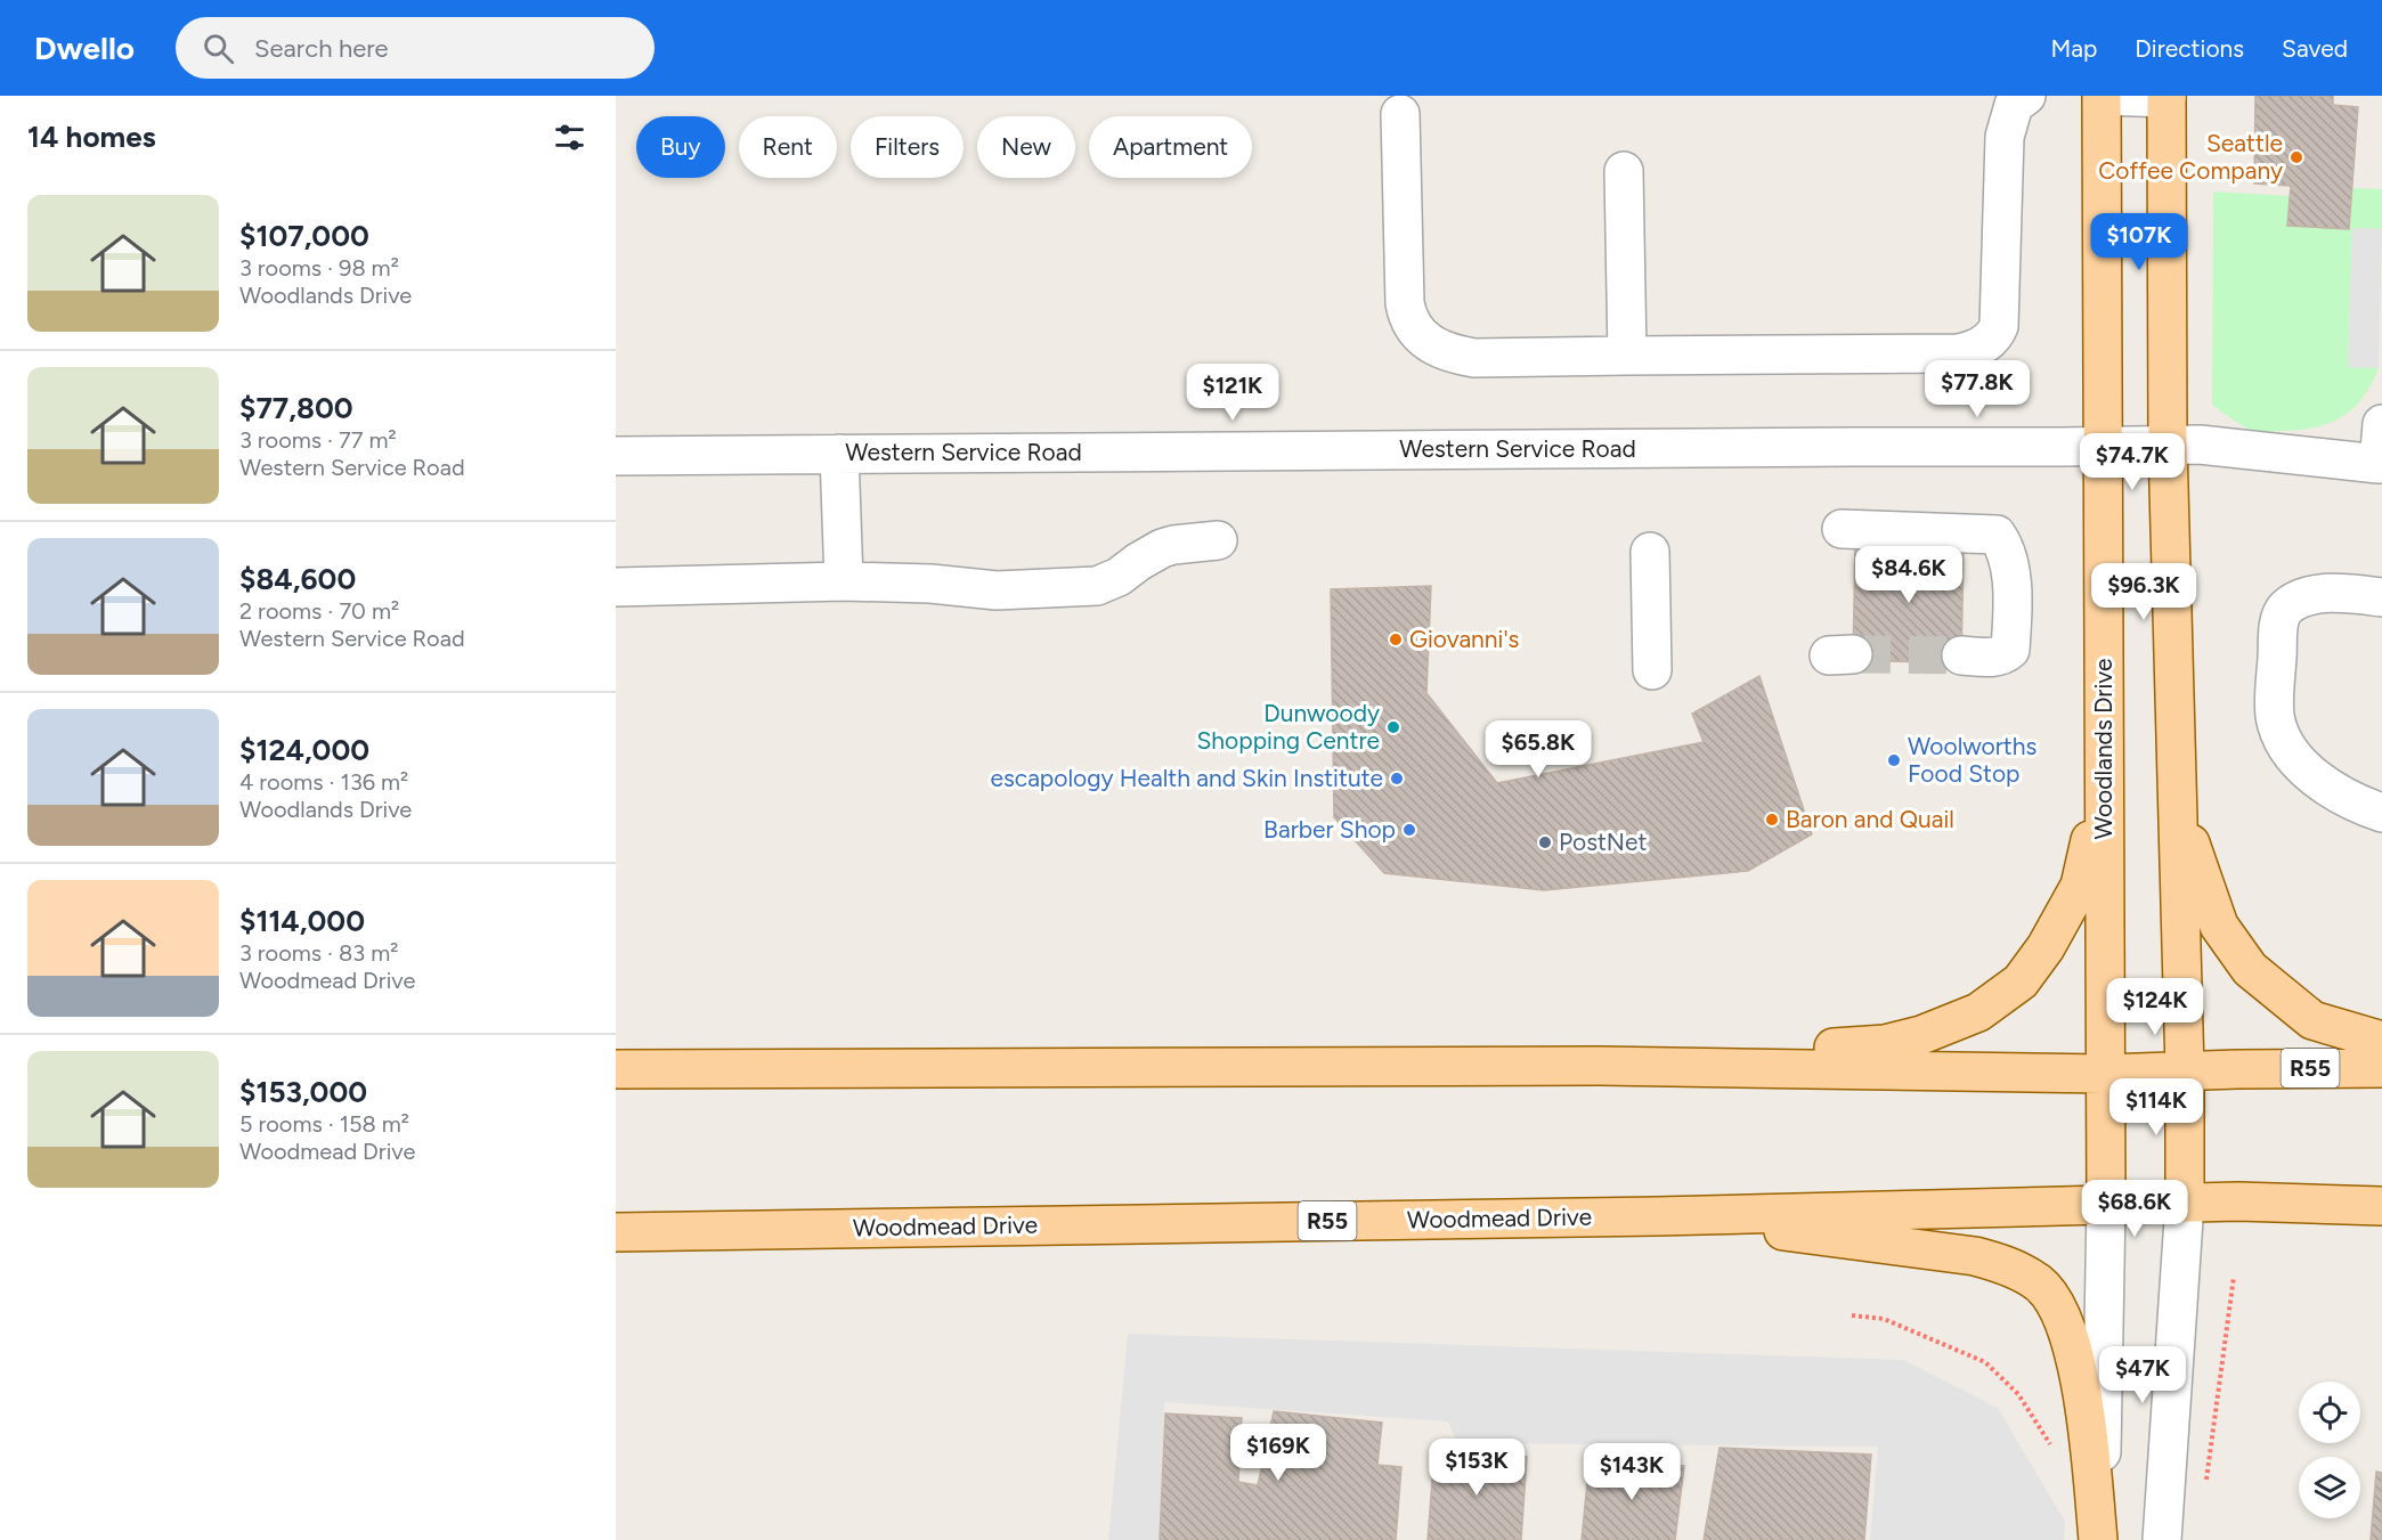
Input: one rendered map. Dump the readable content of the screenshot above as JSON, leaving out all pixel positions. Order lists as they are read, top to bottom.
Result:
{
  "streets": {
    "main road": ["Woodlands Drive", "R55", "Woodmead Drive"],
    "street": ["Western Service Road"]
  },
  "crossings": [
    ["Western Service Road", "Woodlands Drive"],
    ["Woodlands Drive", "R55"],
    ["Woodlands Drive", "Woodmead Drive"]
  ],
  "places": [
    "Seattle Coffee Company",
    "Giovanni's",
    "Dunwoody Shopping Centre",
    "Woolworths Food Stop",
    "escapology Health and Skin Institute",
    "Baron and Quail",
    "Barber Shop",
    "PostNet"
  ],
  "page": {
    "header": "Dwello",
    "search": "Search here",
    "nav": ["Map", "Directions", "Saved"],
    "heading": "14 homes",
    "chip": [
      "Buy",
      "Rent",
      "Filters",
      "New",
      "Apartment"
    ],
    "list": [
      {
        "name": "$107,000",
        "note": "3 rooms · 98 m² · Woodlands Drive"
      },
      {
        "name": "$77,800",
        "note": "3 rooms · 77 m² · Western Service Road"
      },
      {
        "name": "$84,600",
        "note": "2 rooms · 70 m² · Western Service Road"
      },
      {
        "name": "$124,000",
        "note": "4 rooms · 136 m² · Woodlands Drive"
      },
      {
        "name": "$114,000",
        "note": "3 rooms · 83 m² · Woodmead Drive"
      },
      {
        "name": "$153,000",
        "note": "5 rooms · 158 m² · Woodmead Drive"
      }
    ],
    "price": [
      "$107K",
      "$77.8K",
      "$121K",
      "$74.7K",
      "$84.6K",
      "$96.3K",
      "$65.8K",
      "$124K",
      "$114K",
      "$68.6K",
      "$47K",
      "$169K",
      "$153K",
      "$143K"
    ]
  }
}
